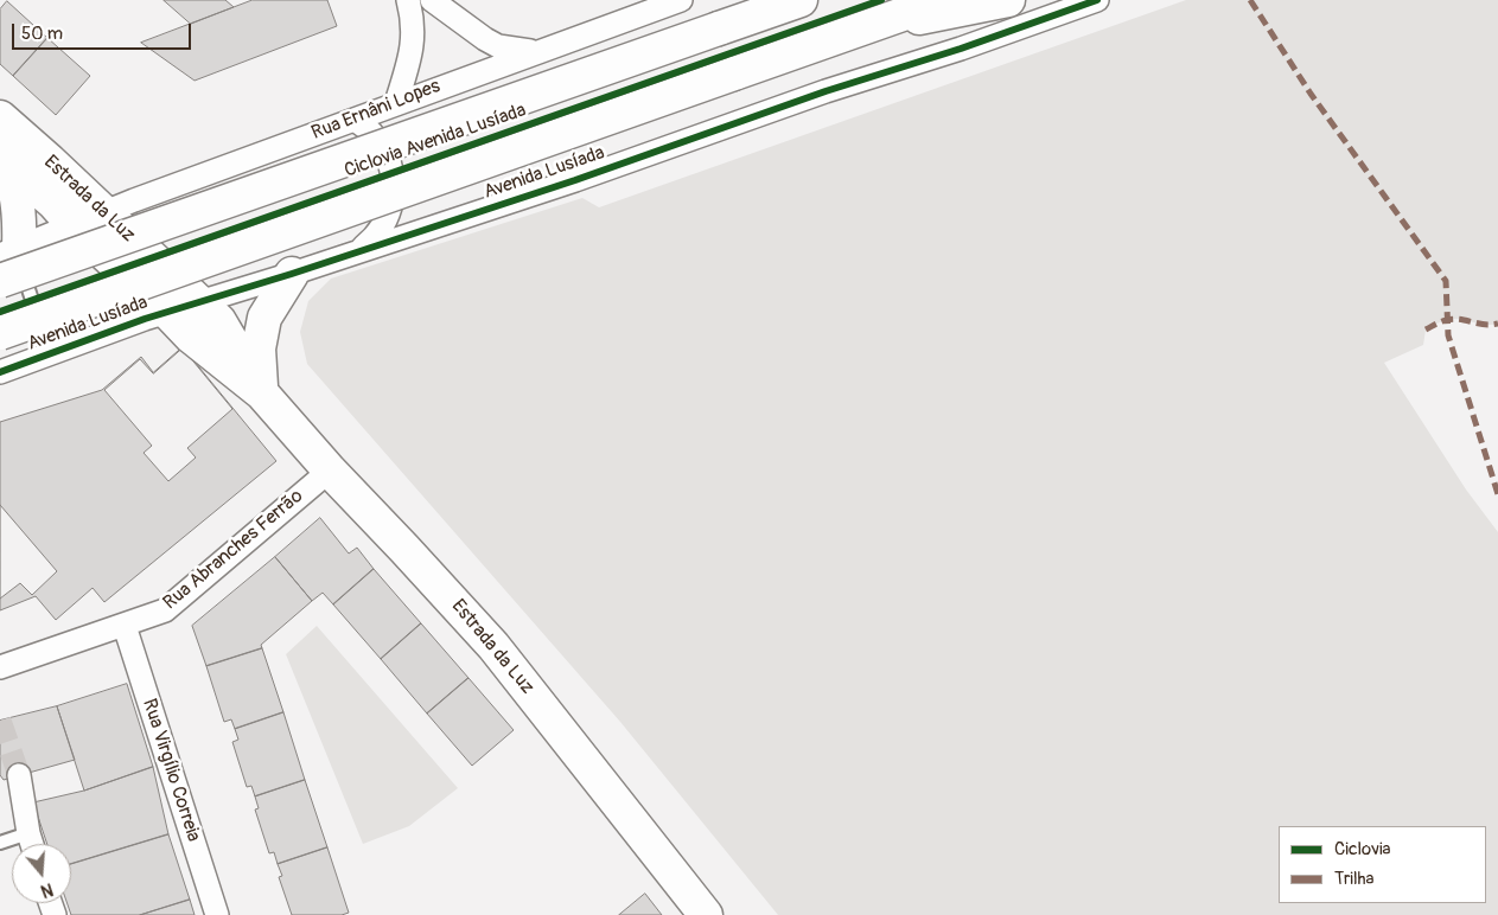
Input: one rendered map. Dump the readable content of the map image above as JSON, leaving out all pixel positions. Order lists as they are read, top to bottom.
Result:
{
  "streets": {
    "main road": ["Avenida Lusíada", "Estrada da Luz"],
    "street": ["Rua Ernâni Lopes", "Rua Abranches Ferrão", "Rua Virgílio Correia"],
    "cycle path": ["Ciclovia Avenida Lusíada"]
  },
  "crossings": [
    ["Rua Ernâni Lopes", "Estrada da Luz"],
    ["Avenida Lusíada", "Estrada da Luz"],
    ["Estrada da Luz", "Rua Abranches Ferrão"],
    ["Rua Abranches Ferrão", "Rua Virgílio Correia"]
  ],
  "legend": ["Ciclovia", "Trilha"],
  "scale_bar": "50 m",
  "north": "bottom"
}
